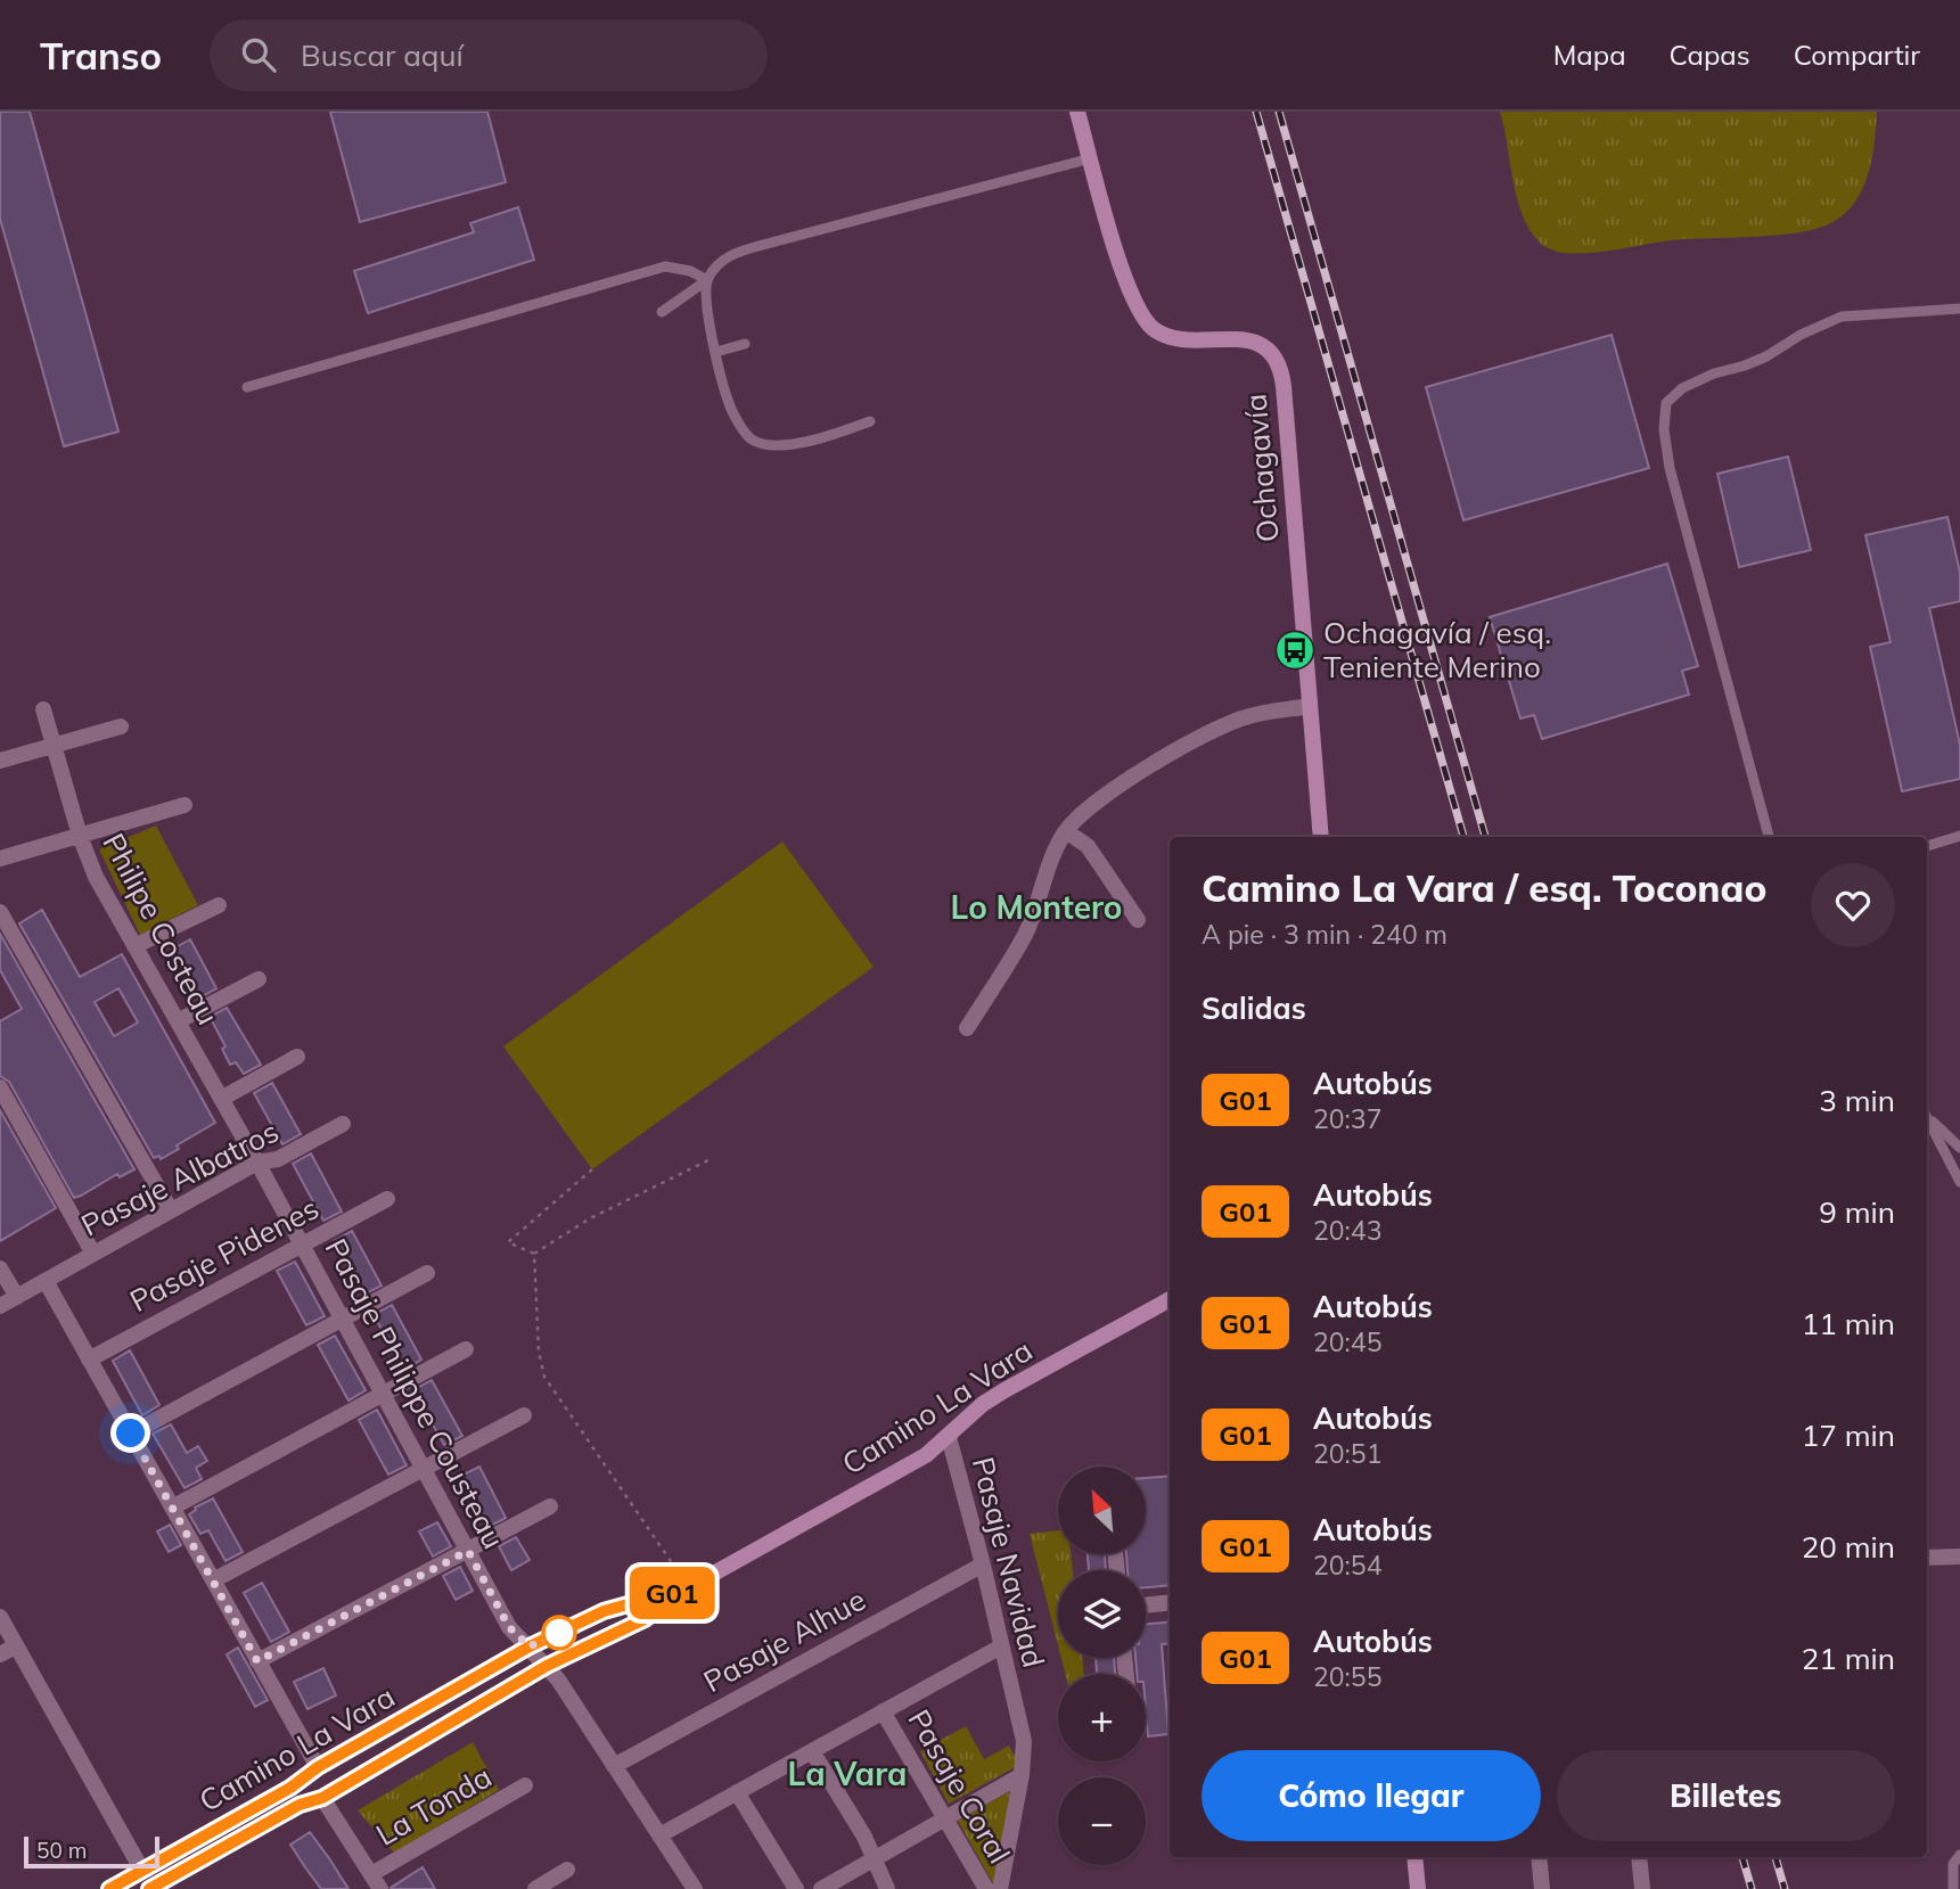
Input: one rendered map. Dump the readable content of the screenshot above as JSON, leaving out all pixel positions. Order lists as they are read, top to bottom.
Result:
{
  "streets": {
    "street": [
      "Ochagavía",
      "Philipe Costeau",
      "Pasaje Albatros",
      "Pasaje Pidenes",
      "Pasaje Philippe Cousteau",
      "Camino La Vara",
      "Pasaje Navidad",
      "Pasaje Alhue",
      "Pasaje Coral",
      "La Tonda"
    ]
  },
  "crossings": [
    ["Philipe Costeau", "Pasaje Albatros"],
    ["Philipe Costeau", "Pasaje Philippe Cousteau"],
    ["Pasaje Albatros", "Pasaje Philippe Cousteau"],
    ["Pasaje Pidenes", "Pasaje Philippe Cousteau"],
    ["Pasaje Philippe Cousteau", "Camino La Vara"],
    ["Pasaje Philippe Cousteau", "Pasaje Alhue"],
    ["Camino La Vara", "Pasaje Navidad"],
    ["Pasaje Navidad", "Pasaje Alhue"]
  ],
  "districts": ["Lo Montero", "La Vara"],
  "places": {
    "bus stop": ["Ochagavía / esq. Teniente Merino"]
  },
  "lines": ["bus line G01"],
  "scale_bar": "50 m",
  "north": "top left",
  "page": {
    "header": "Transo",
    "search": "Buscar aquí",
    "nav": ["Mapa", "Capas", "Compartir"],
    "on_map": "G01",
    "heading": [
      ["Camino La Vara / esq. Toconao", "A pie · 3 min · 240 m"],
      "Salidas"
    ],
    "list": [
      {
        "mark": "G01",
        "name": "Autobús",
        "note": "20:37",
        "value": "3 min"
      },
      {
        "mark": "G01",
        "name": "Autobús",
        "note": "20:43",
        "value": "9 min"
      },
      {
        "mark": "G01",
        "name": "Autobús",
        "note": "20:45",
        "value": "11 min"
      },
      {
        "mark": "G01",
        "name": "Autobús",
        "note": "20:51",
        "value": "17 min"
      },
      {
        "mark": "G01",
        "name": "Autobús",
        "note": "20:54",
        "value": "20 min"
      },
      {
        "mark": "G01",
        "name": "Autobús",
        "note": "20:55",
        "value": "21 min"
      }
    ],
    "map_buttons": ["+", "−"],
    "buttons": ["Cómo llegar", "Billetes"],
    "scale": "50 m"
  }
}
